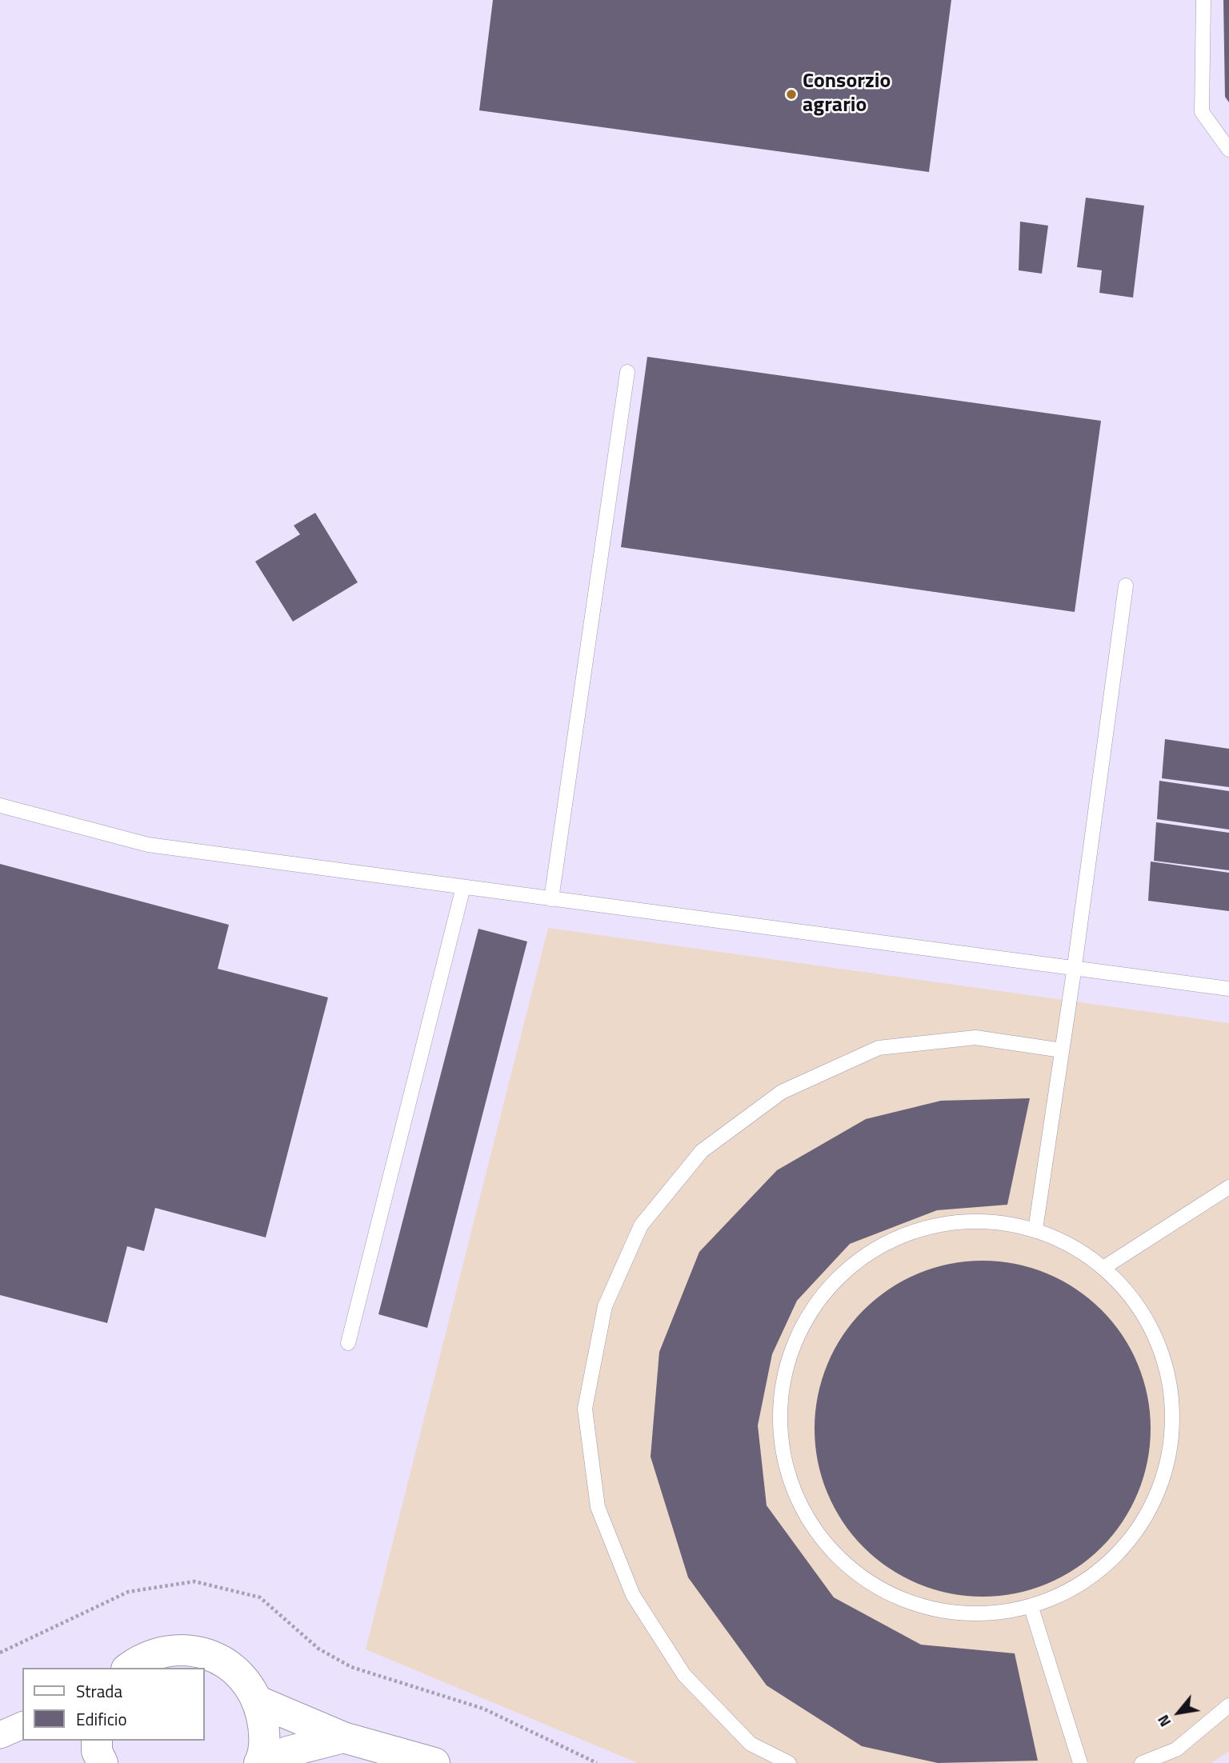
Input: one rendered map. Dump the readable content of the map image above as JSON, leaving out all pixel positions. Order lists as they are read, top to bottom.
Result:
{
  "places": ["Consorzio agrario"],
  "legend": ["Strada", "Edificio"],
  "north": "bottom left"
}
